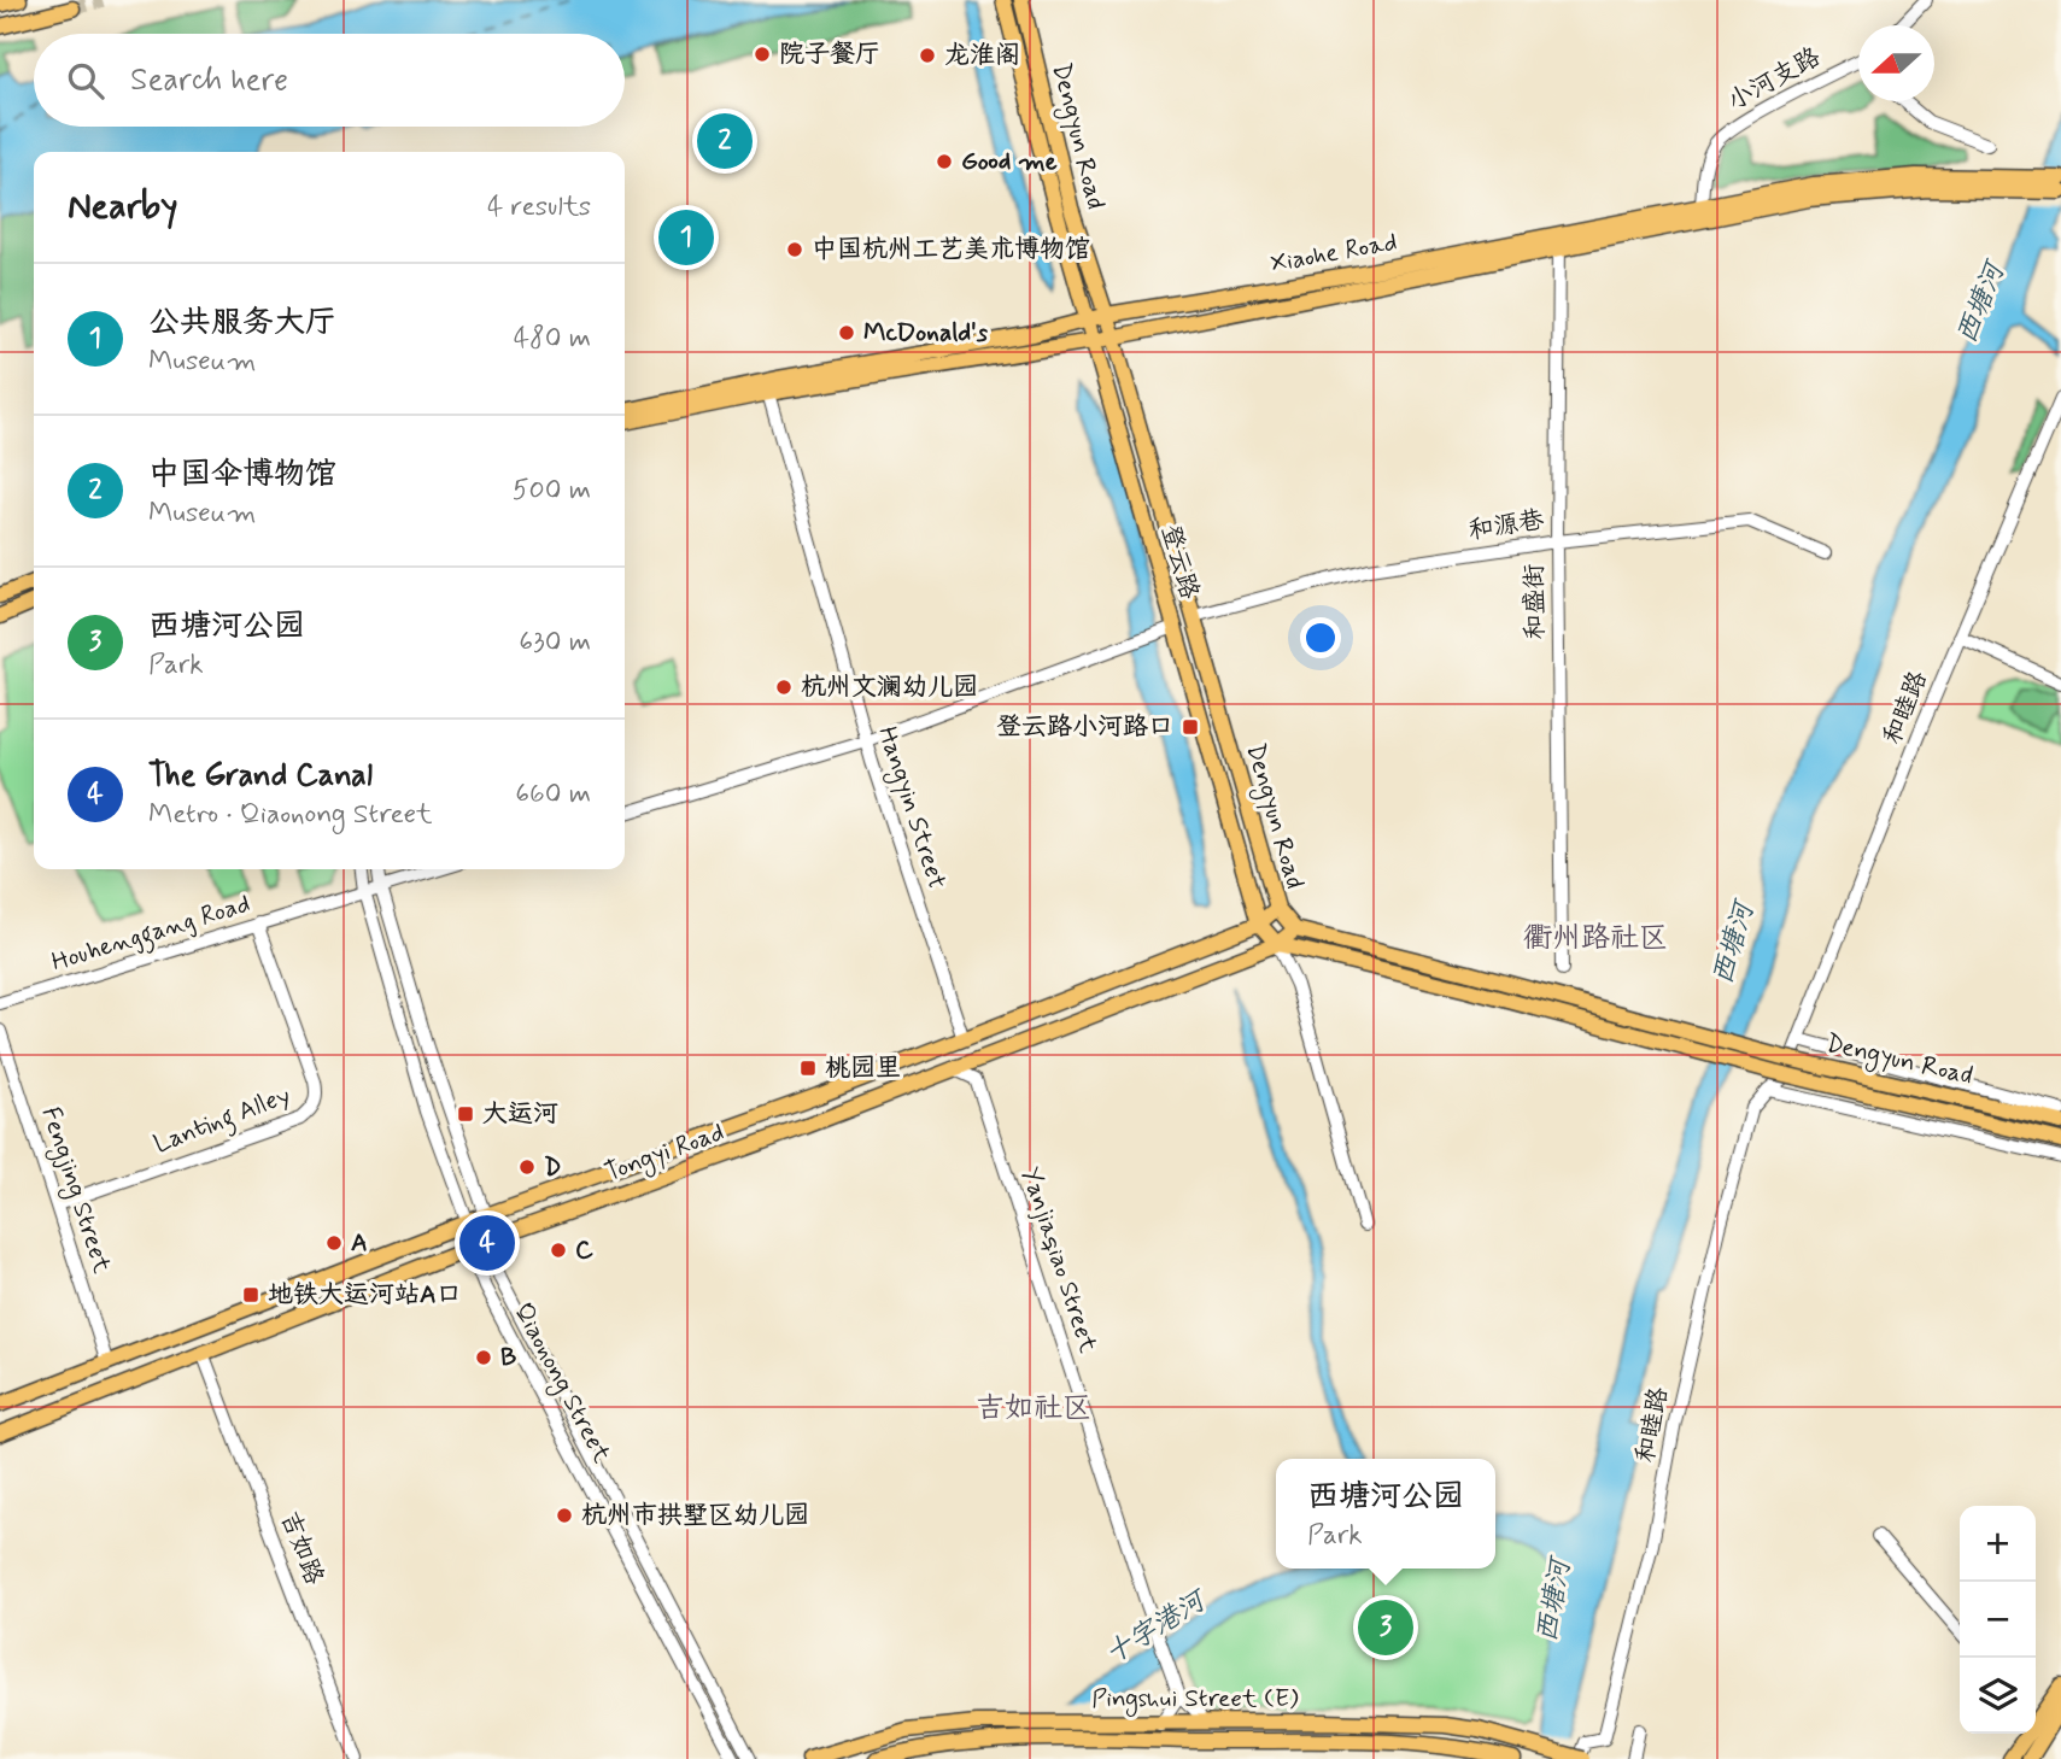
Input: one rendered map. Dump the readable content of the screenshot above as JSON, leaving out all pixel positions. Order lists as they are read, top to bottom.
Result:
{
  "streets": {
    "main road": [
      "Dengyun Road",
      "Xiaohe Road",
      "登云路",
      "Tongyi Road",
      "Pingshui Street (E)"
    ],
    "street": [
      "小河支路",
      "和源巷",
      "和盛街",
      "和睦路",
      "Hangyin Street",
      "Houhenggang Road",
      "Lanting Alley",
      "Fengjing Street",
      "Yanjiaqiao Street",
      "Qiaonong Street",
      "吉如路"
    ]
  },
  "crossings": [
    ["小河支路", "Xiaohe Road"],
    ["Dengyun Road", "Xiaohe Road"],
    ["Dengyun Road", "和源巷"],
    ["Dengyun Road", "登云路"],
    ["Dengyun Road", "Tongyi Road"],
    ["Xiaohe Road", "登云路"],
    ["Xiaohe Road", "和盛街"],
    ["Xiaohe Road", "Hangyin Street"],
    ["和源巷", "和盛街"],
    ["登云路", "Tongyi Road"],
    ["和睦路", "Pingshui Street (E)"],
    ["Hangyin Street", "Tongyi Road"],
    ["Houhenggang Road", "Lanting Alley"],
    ["Houhenggang Road", "Qiaonong Street"],
    ["Lanting Alley", "Fengjing Street"],
    ["Tongyi Road", "Fengjing Street"],
    ["Tongyi Road", "Qiaonong Street"],
    ["Tongyi Road", "吉如路"],
    ["Yanjiaqiao Street", "Pingshui Street (E)"]
  ],
  "districts": ["衢州路社区", "吉如社区"],
  "water": ["西塘河", "十字港河"],
  "places": {
    "other": [
      "院子餐厅",
      "龙淮阁",
      "Good me",
      "中国杭州工艺美术博物馆",
      "McDonald's",
      "杭州文澜幼儿园",
      "D",
      "A",
      "C",
      "B",
      "杭州市拱墅区幼儿园"
    ],
    "transit": [
      "登云路小河路口",
      "桃园里",
      "大运河",
      "地铁大运河站A口"
    ]
  },
  "north": "left",
  "page": {
    "search": "Search here",
    "pins": [
      "2",
      "1",
      "4",
      "3"
    ],
    "heading": ["Nearby", "4 results"],
    "list": [
      {
        "mark": "1",
        "name": "公共服务大厅",
        "note": "Museum",
        "value": "480 m"
      },
      {
        "mark": "2",
        "name": "中国伞博物馆",
        "note": "Museum",
        "value": "500 m"
      },
      {
        "mark": "3",
        "name": "西塘河公园",
        "note": "Park",
        "value": "630 m"
      },
      {
        "mark": "4",
        "name": "The Grand Canal",
        "note": "Metro · Qiaonong Street",
        "value": "660 m"
      }
    ],
    "popup": ["西塘河公园", "Park"],
    "map_buttons": ["+", "−"]
  }
}
